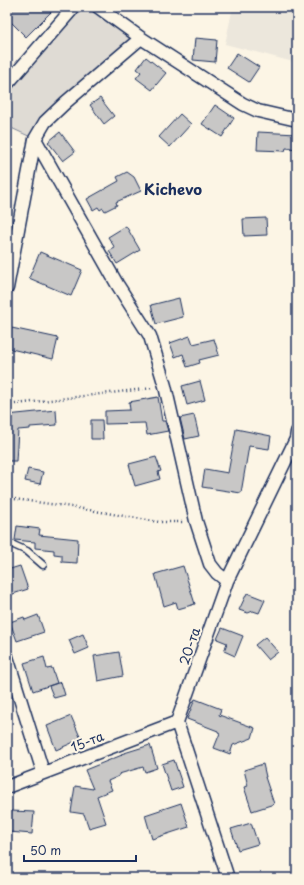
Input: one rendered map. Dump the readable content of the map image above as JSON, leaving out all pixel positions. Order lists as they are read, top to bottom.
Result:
{
  "streets": {
    "street": ["20-та", "15-та"]
  },
  "crossings": [
    ["20-та", "15-та"]
  ],
  "districts": ["Kichevo"],
  "scale_bar": "50 m"
}
